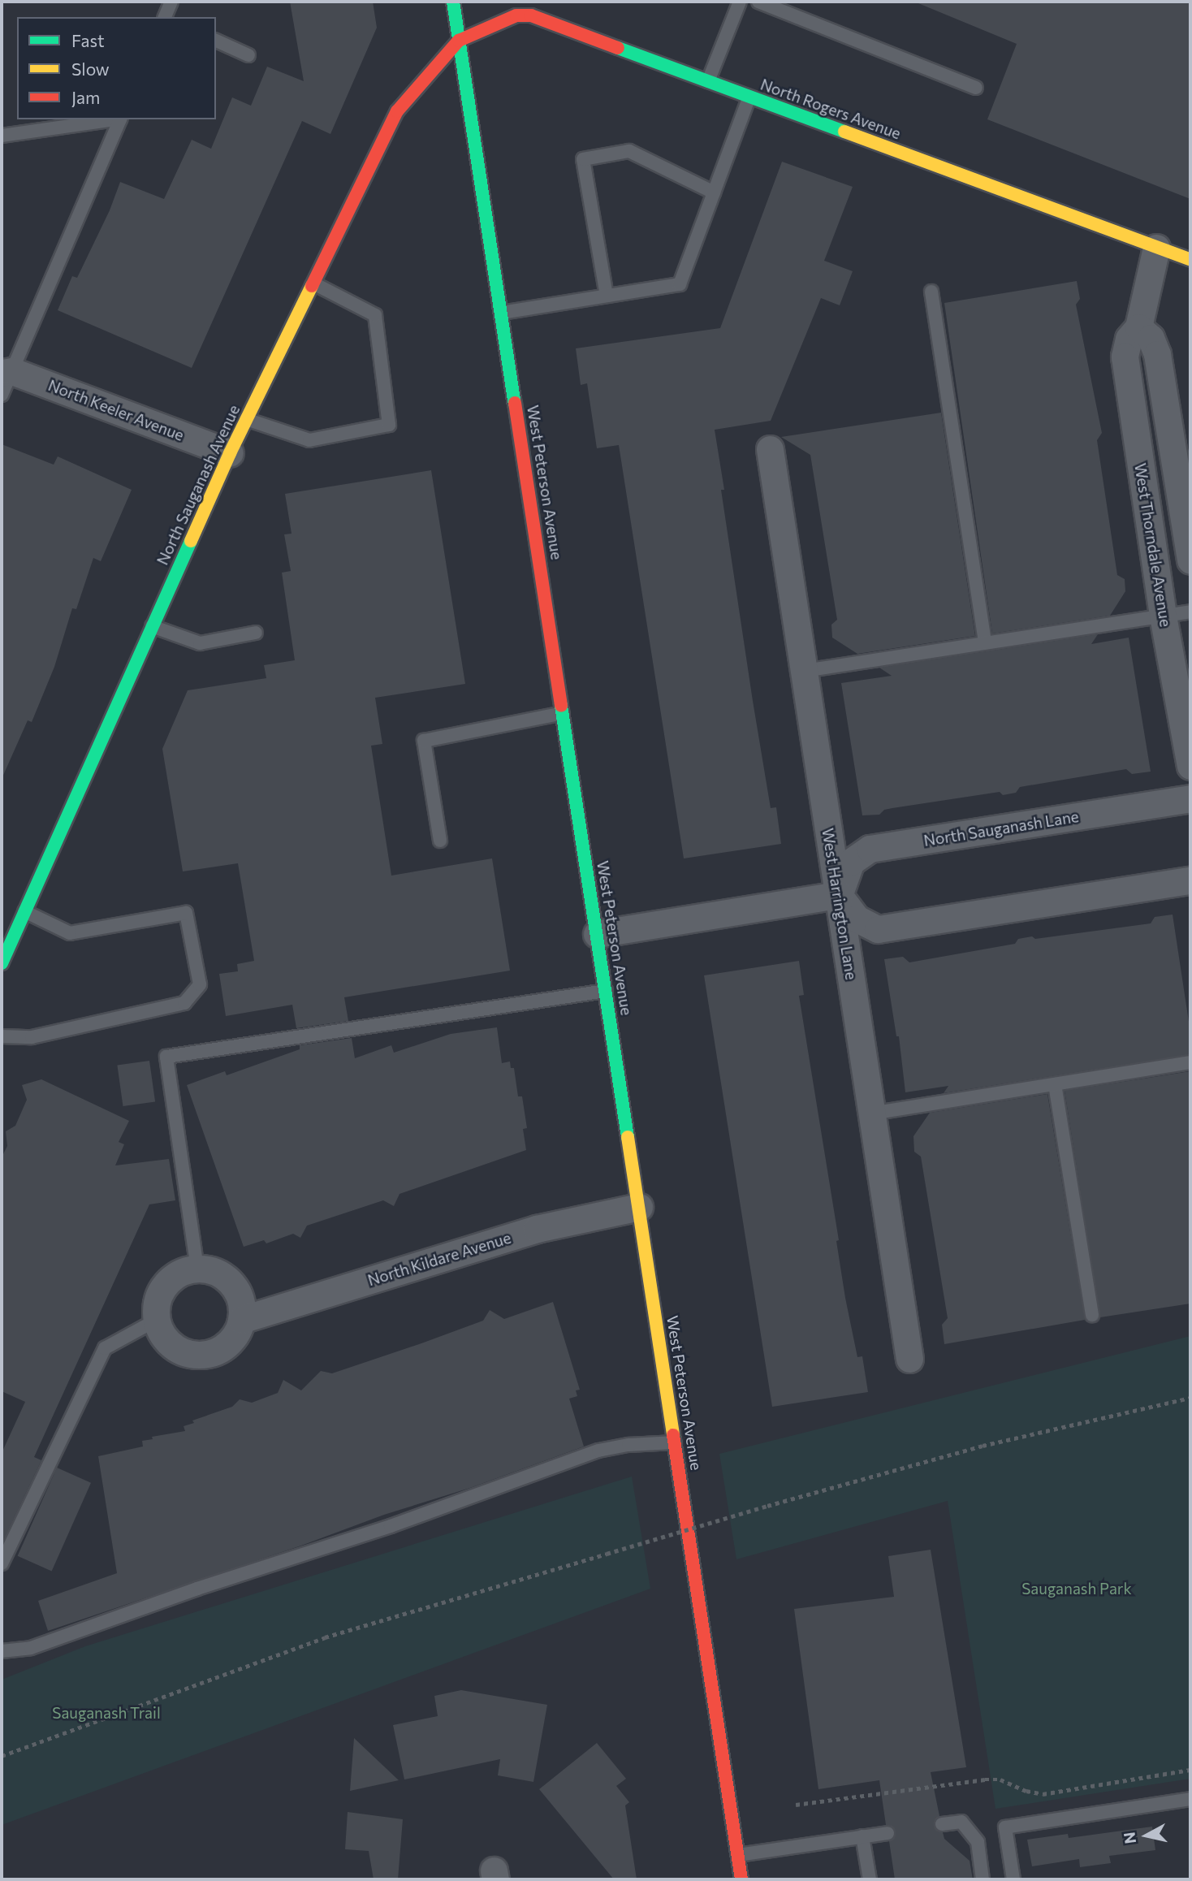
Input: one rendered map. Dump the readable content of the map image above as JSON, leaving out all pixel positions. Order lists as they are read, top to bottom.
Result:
{
  "streets": {
    "main road": ["North Rogers Avenue", "West Peterson Avenue", "North Sauganash Avenue"],
    "street": [
      "North Keeler Avenue",
      "West Thorndale Avenue",
      "North Sauganash Lane",
      "West Harrington Lane",
      "North Kildare Avenue"
    ]
  },
  "crossings": [
    ["North Rogers Avenue", "West Peterson Avenue"],
    ["North Rogers Avenue", "North Sauganash Avenue"],
    ["North Rogers Avenue", "West Thorndale Avenue"],
    ["North Keeler Avenue", "North Sauganash Avenue"],
    ["West Peterson Avenue", "North Sauganash Avenue"],
    ["West Peterson Avenue", "North Kildare Avenue"],
    ["North Sauganash Lane", "West Harrington Lane"]
  ],
  "parks": ["Sauganash Park", "Sauganash Trail"],
  "legend": ["Fast", "Slow", "Jam"],
  "north": "left"
}
